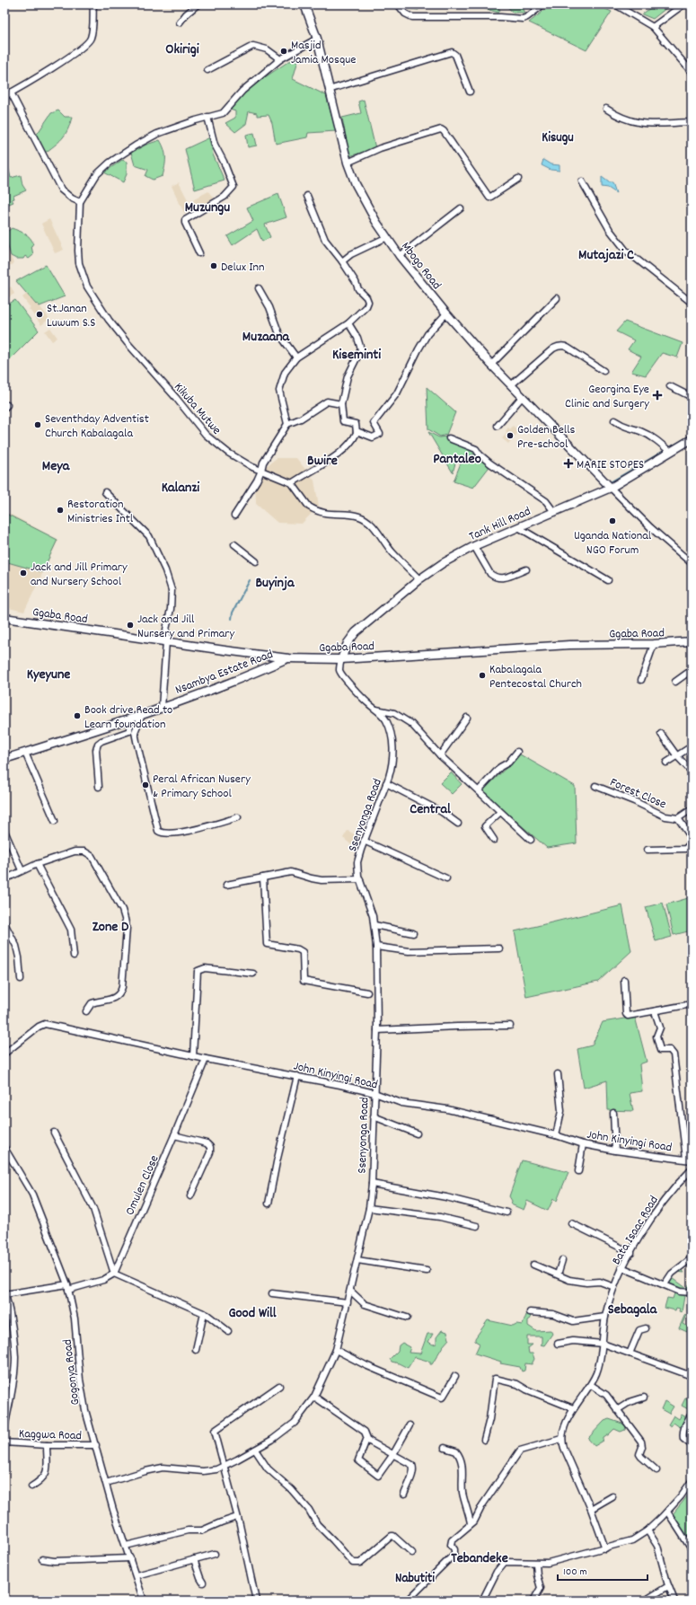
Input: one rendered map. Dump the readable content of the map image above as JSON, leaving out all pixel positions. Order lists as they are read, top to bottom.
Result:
{
  "streets": {
    "street": [
      "Mbogo Road",
      "Kikuba Mutwe",
      "Tank Hill Road",
      "Ggaba Road",
      "Nsambya Estate Road",
      "Forest Close",
      "Ssenyonga Road",
      "John Kinyingi Road",
      "Omulen Close",
      "Bata Isaac Road",
      "Gogonya Road",
      "Kaggwa Road"
    ]
  },
  "crossings": [
    ["Mbogo Road", "Tank Hill Road"],
    ["Tank Hill Road", "Ggaba Road"],
    ["Tank Hill Road", "Ssenyonga Road"],
    ["Ggaba Road", "Nsambya Estate Road"],
    ["Ggaba Road", "Ssenyonga Road"],
    ["Ssenyonga Road", "John Kinyingi Road"],
    ["Ssenyonga Road", "Gogonya Road"],
    ["John Kinyingi Road", "Omulen Close"],
    ["Gogonya Road", "Kaggwa Road"]
  ],
  "districts": [
    "Okirigi",
    "Kisugu",
    "Muzungu",
    "Mutajazi C",
    "Muzaana",
    "Kiseminti",
    "Pantaleo",
    "Bwire",
    "Meya",
    "Kalanzi",
    "Buyinja",
    "Kyeyune",
    "Central",
    "Zone D",
    "Sebagala",
    "Good Will",
    "Tebandeke",
    "Nabutiti"
  ],
  "places": {
    "other": [
      "Masjid Jamia Mosque",
      "Delux Inn",
      "St.Janan Luwum S.S",
      "Seventhday Adventist Church Kabalagala",
      "Golden Bells Pre-school",
      "Restoration Ministries Intl",
      "Uganda National NGO Forum",
      "Jack and Jill Primary and Nursery School",
      "Jack and Jill Nursery and Primary",
      "Kabalagala Pentecostal Church",
      "Book drive Read to Learn foundation",
      "Peral African Nusery & Primary School"
    ],
    "health": ["Georgina Eye Clinic and Surgery", "MARIE STOPES"]
  },
  "scale_bar": "100 m"
}
